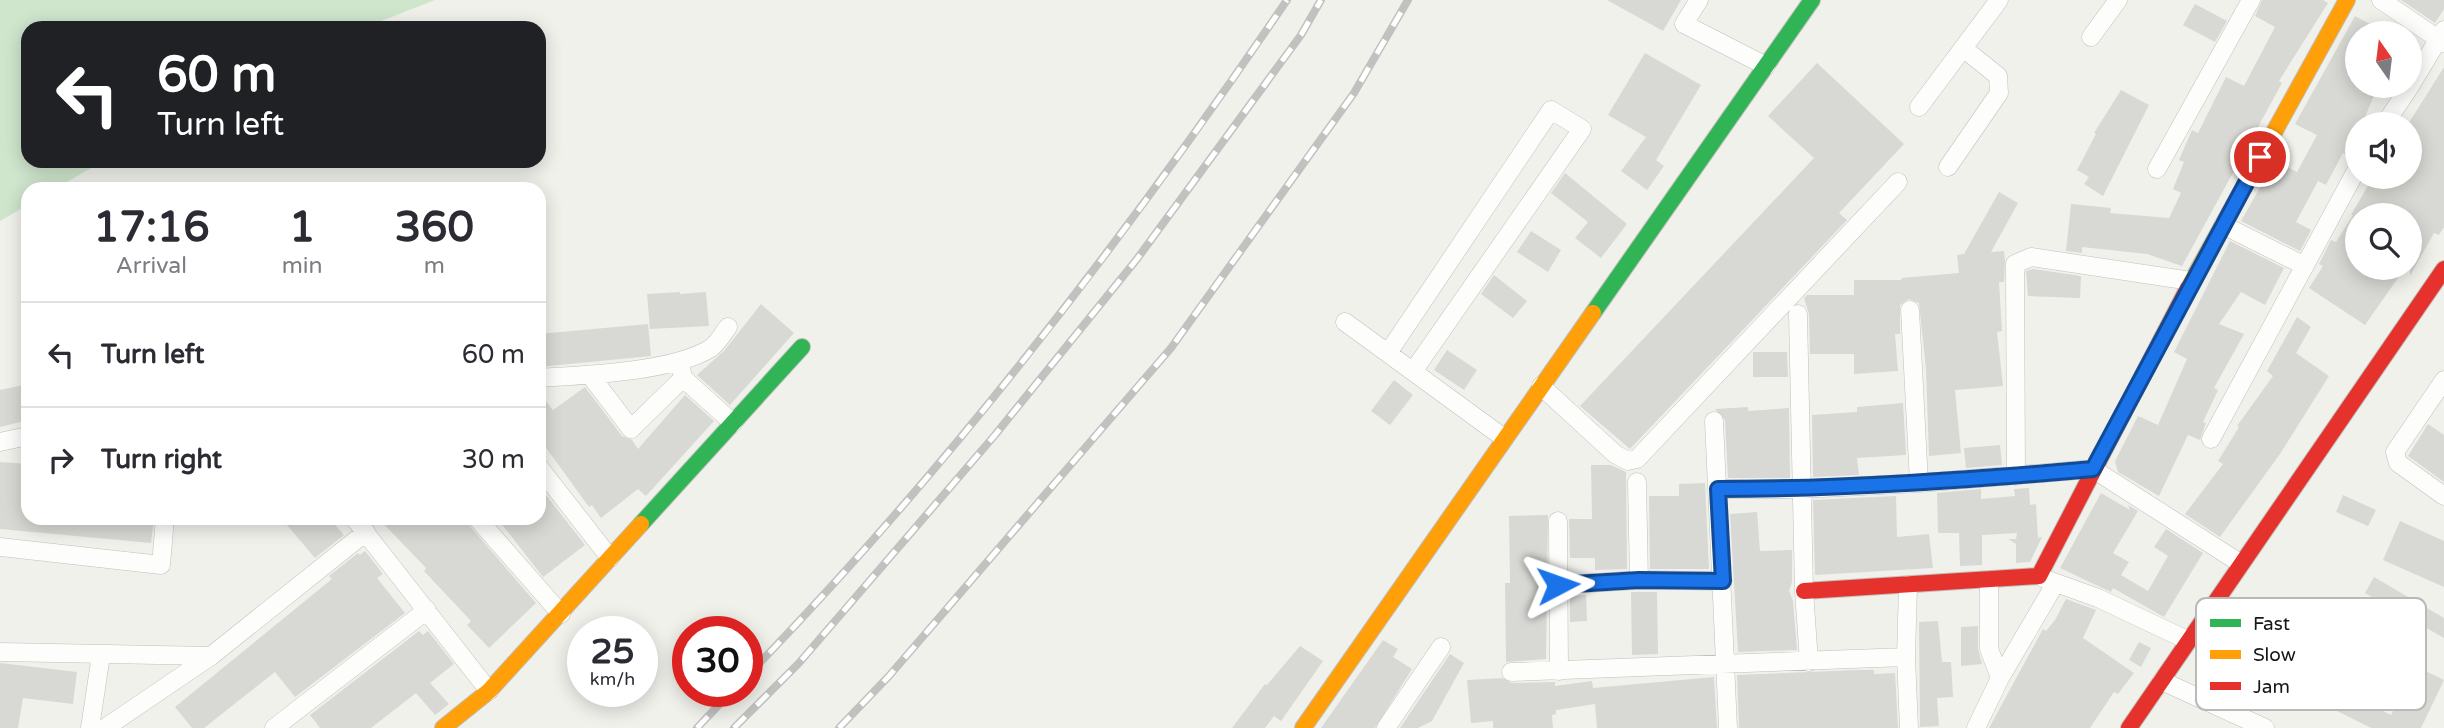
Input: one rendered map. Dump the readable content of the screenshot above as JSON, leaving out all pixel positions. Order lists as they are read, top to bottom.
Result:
{
  "legend": ["Fast", "Slow", "Jam"],
  "north": "top",
  "page": {
    "turn": ["60 m", "Turn left"],
    "eta": [
      "17:16",
      "Arrival",
      "1",
      "min",
      "360",
      "m"
    ],
    "list": [
      {
        "name": "Turn left",
        "value": "60 m"
      },
      {
        "name": "Turn right",
        "value": "30 m"
      }
    ],
    "speed": "25 km/h",
    "limit": "30"
  }
}
